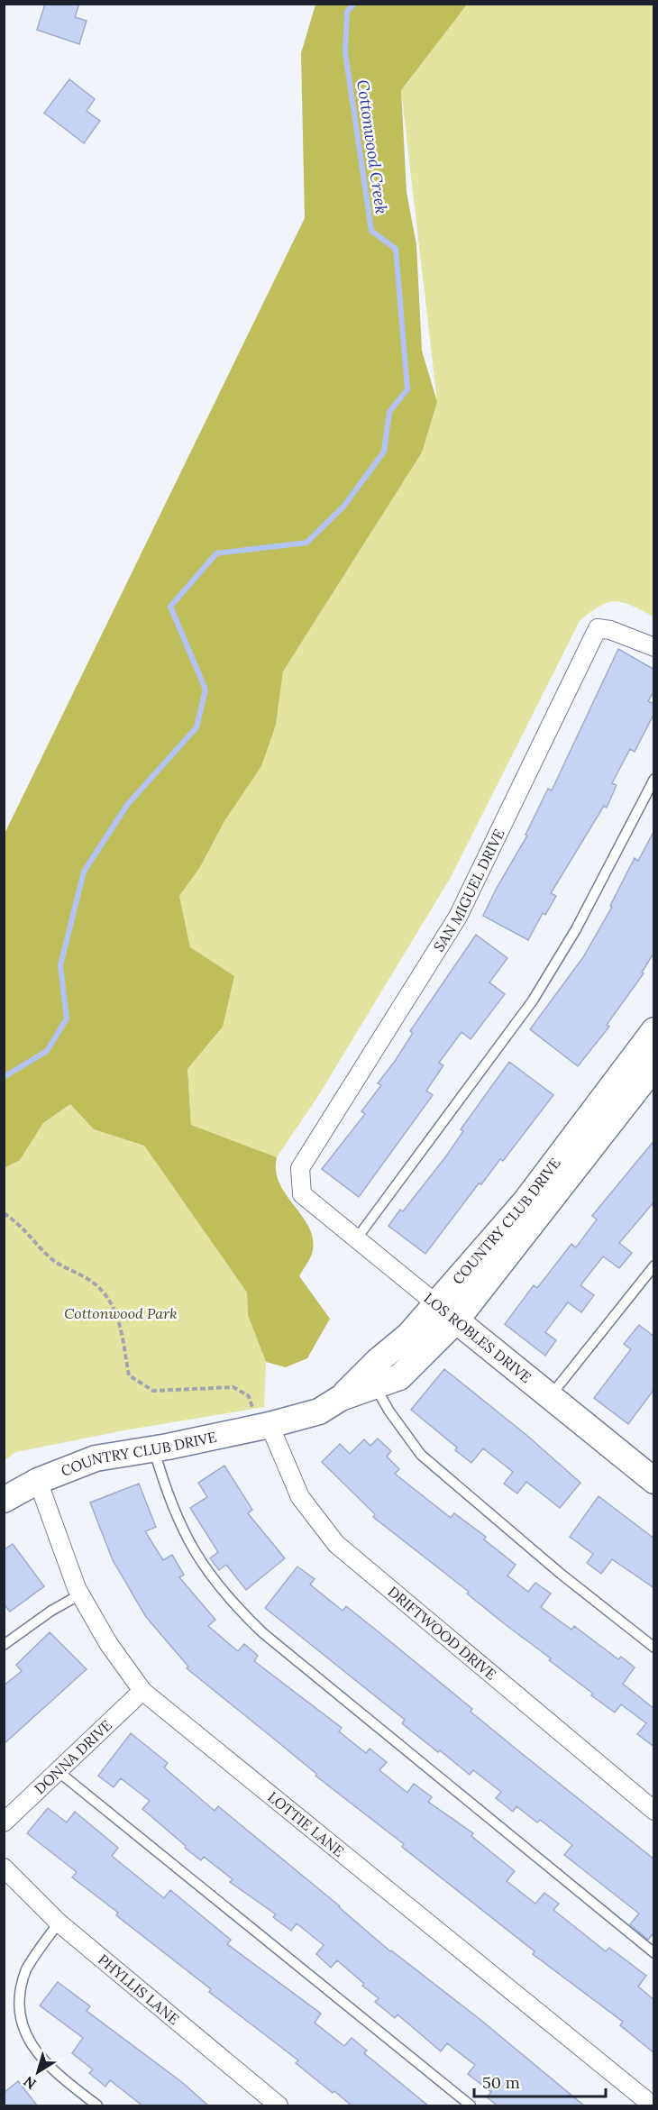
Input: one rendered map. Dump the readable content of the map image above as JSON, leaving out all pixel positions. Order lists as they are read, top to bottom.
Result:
{
  "streets": {
    "street": [
      "SAN MIGUEL DRIVE",
      "COUNTRY CLUB DRIVE",
      "LOS ROBLES DRIVE",
      "DRIFTWOOD DRIVE",
      "DONNA DRIVE",
      "LOTTIE LANE",
      "PHYLLIS LANE"
    ]
  },
  "crossings": [
    ["SAN MIGUEL DRIVE", "LOS ROBLES DRIVE"],
    ["COUNTRY CLUB DRIVE", "LOS ROBLES DRIVE"],
    ["COUNTRY CLUB DRIVE", "DRIFTWOOD DRIVE"],
    ["COUNTRY CLUB DRIVE", "LOTTIE LANE"],
    ["DONNA DRIVE", "LOTTIE LANE"]
  ],
  "water": ["Cottonwood Creek"],
  "parks": ["Cottonwood Park"],
  "scale_bar": "50 m",
  "north": "bottom left"
}
